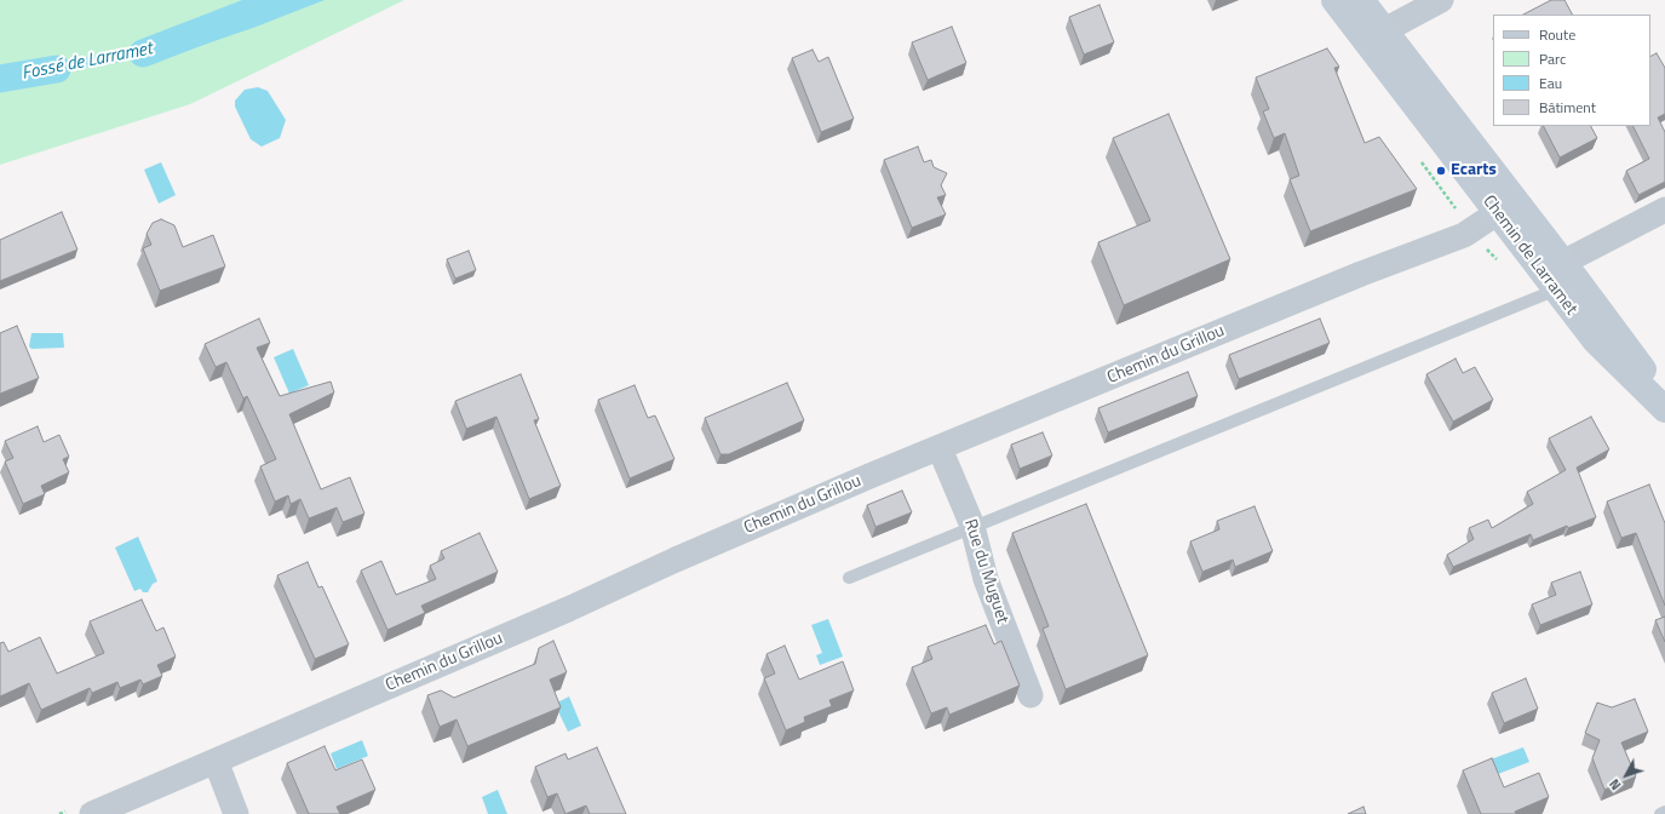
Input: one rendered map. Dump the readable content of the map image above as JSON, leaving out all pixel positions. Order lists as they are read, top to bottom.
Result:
{
  "streets": {
    "main road": ["Chemin de Larramet"],
    "street": ["Chemin du Grillou", "Rue du Muguet"]
  },
  "crossings": [
    ["Chemin de Larramet", "Chemin du Grillou"],
    ["Chemin du Grillou", "Rue du Muguet"]
  ],
  "water": ["Fossé de Larramet"],
  "places": ["Ecarts"],
  "legend": [
    "Route",
    "Parc",
    "Eau",
    "Bâtiment"
  ],
  "north": "bottom left"
}
